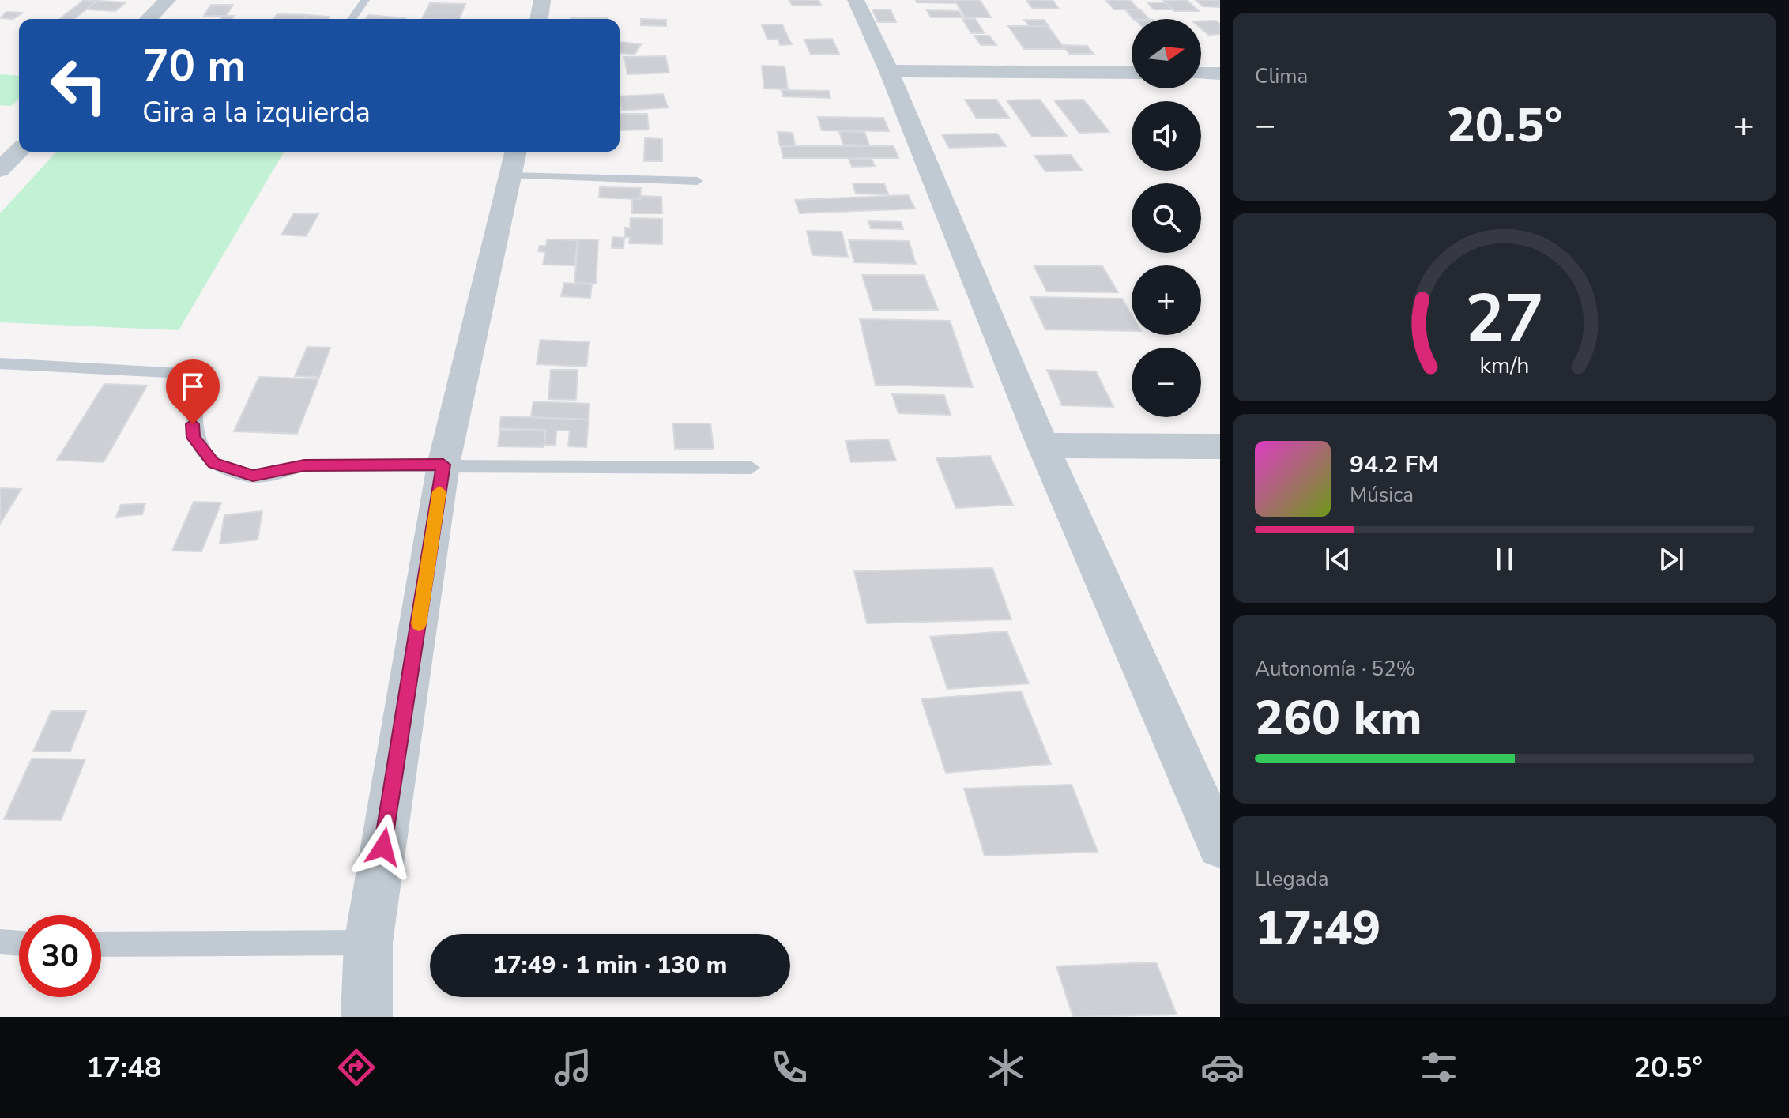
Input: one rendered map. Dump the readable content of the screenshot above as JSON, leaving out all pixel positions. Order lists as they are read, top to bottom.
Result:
{
  "north": "right",
  "page": {
    "tile": [
      "Clima",
      ["Autonomía · 52%", "260 km"],
      ["Llegada", "17:49"]
    ],
    "map_buttons": ["+", "−"],
    "turn": ["70 m", "Gira a la izquierda"],
    "heat": ["−", "20.5°", "+"],
    "song": ["94.2 FM", "Música"],
    "limit": "30",
    "trip": "17:49 · 1 min · 130 m",
    "tabs": ["17:48", "20.5°"],
    "gauge": ["27", "km/h"]
  }
}
